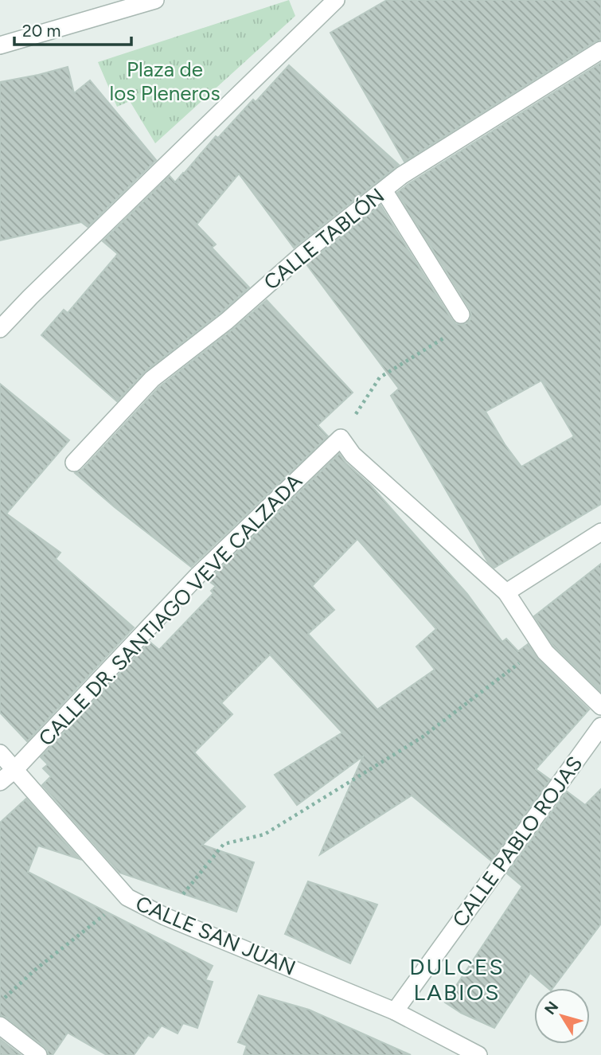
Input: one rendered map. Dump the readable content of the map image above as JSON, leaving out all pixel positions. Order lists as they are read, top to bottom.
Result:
{
  "streets": {
    "street": [
      "CALLE TABLÓN",
      "CALLE DR. SANTIAGO VEVE CALZADA",
      "CALLE PABLO ROJAS",
      "CALLE SAN JUAN"
    ]
  },
  "crossings": [
    ["CALLE DR. SANTIAGO VEVE CALZADA", "CALLE SAN JUAN"],
    ["CALLE PABLO ROJAS", "CALLE SAN JUAN"]
  ],
  "districts": ["DULCES LABIOS"],
  "parks": ["Plaza de los Pleneros"],
  "scale_bar": "20 m",
  "north": "top left"
}
